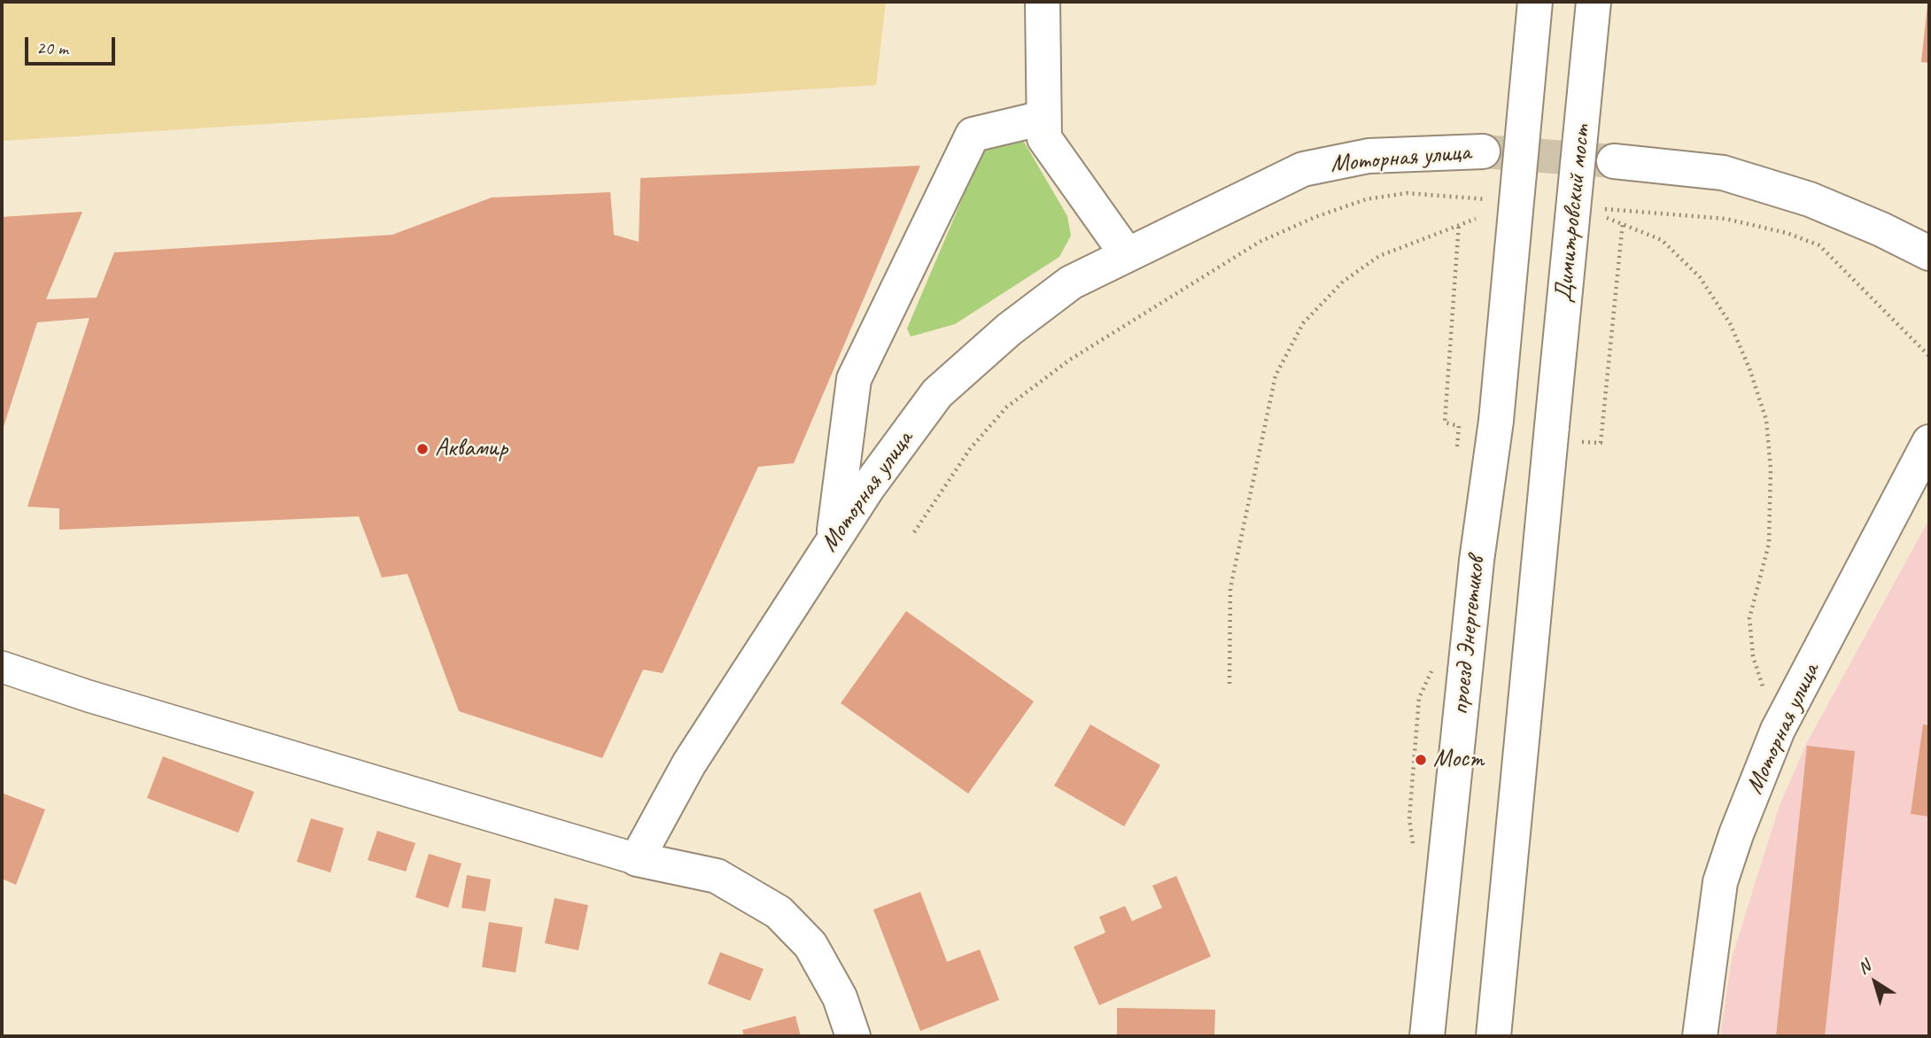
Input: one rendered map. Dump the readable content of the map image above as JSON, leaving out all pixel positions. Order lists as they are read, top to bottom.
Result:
{
  "streets": {
    "street": ["Моторная улица", "Димитровский мост", "проезд Энергетиков"]
  },
  "places": ["Аквамир", "Мост"],
  "scale_bar": "20 m",
  "north": "top left"
}
